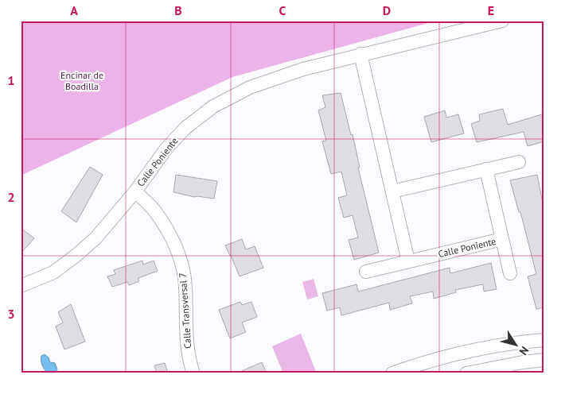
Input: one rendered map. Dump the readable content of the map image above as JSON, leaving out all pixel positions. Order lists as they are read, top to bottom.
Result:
{
  "streets": {
    "street": ["Calle Poniente", "Calle Transversal 7"]
  },
  "crossings": [
    ["Calle Poniente", "Calle Transversal 7"]
  ],
  "parks": ["Encinar de Boadilla"],
  "north": "bottom right",
  "grid": {
    "columns": [
      "A",
      "B",
      "C",
      "D",
      "E"
    ],
    "rows": ["1", "2", "3"]
  }
}
